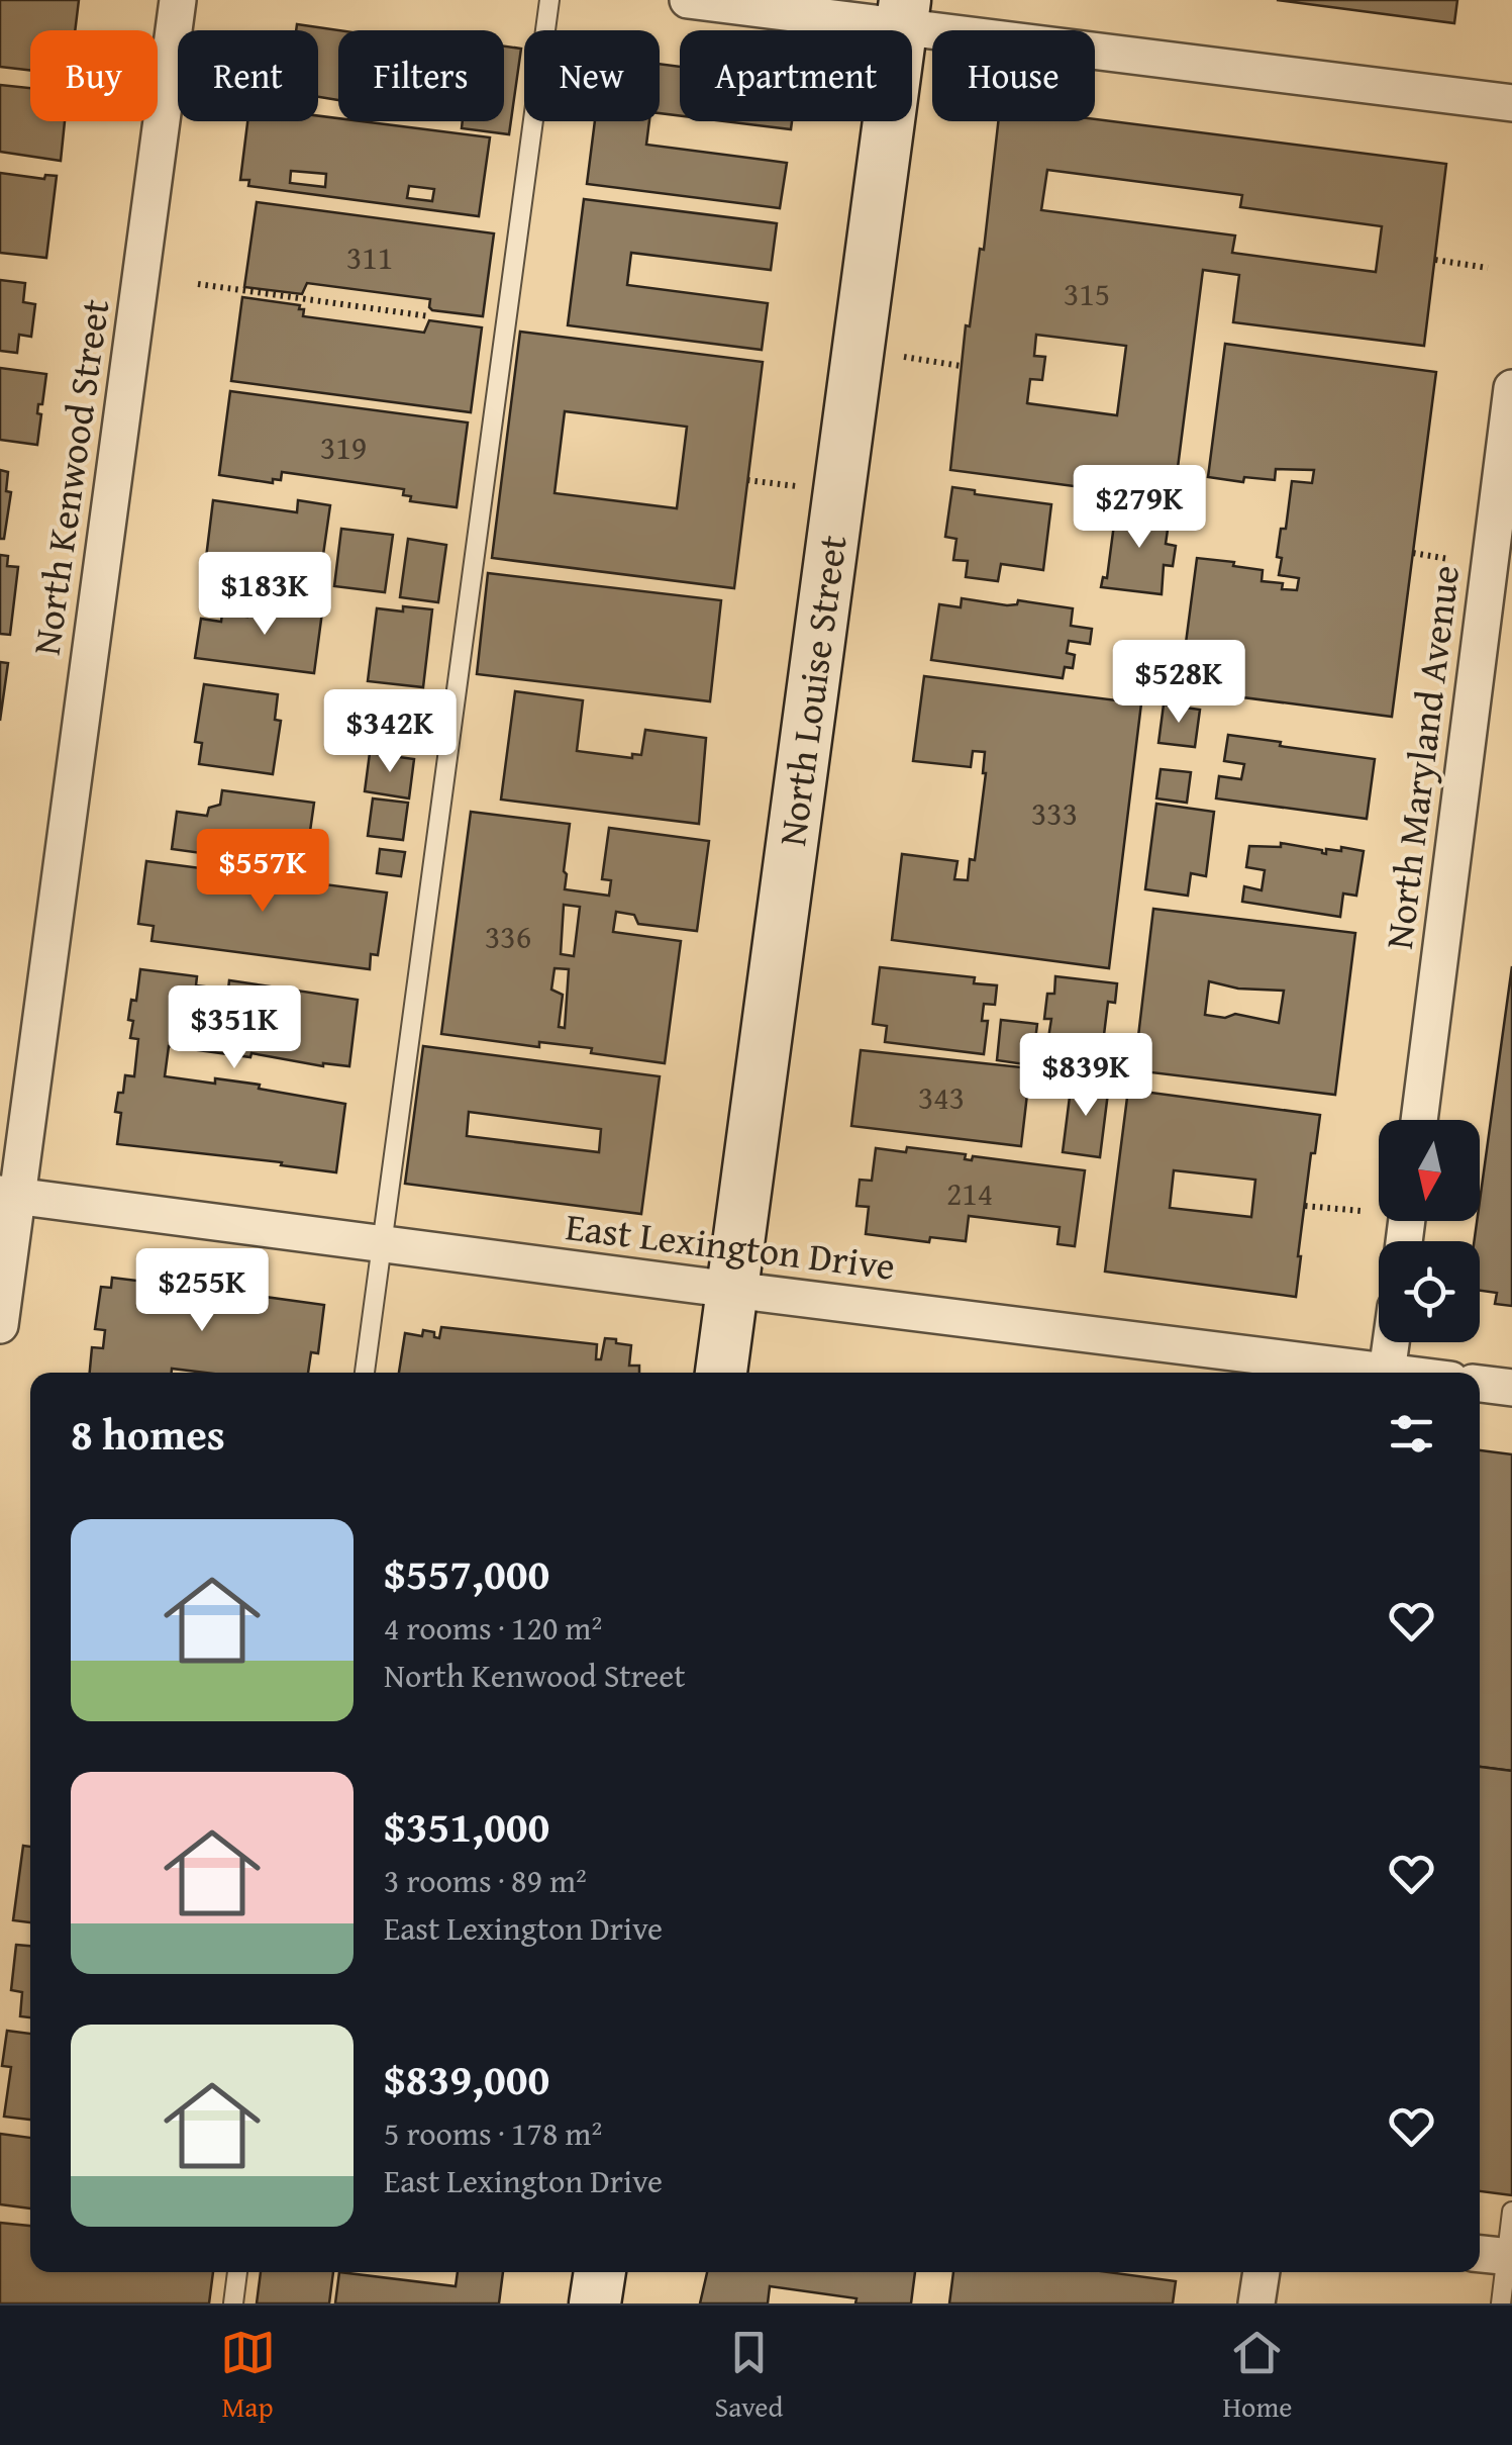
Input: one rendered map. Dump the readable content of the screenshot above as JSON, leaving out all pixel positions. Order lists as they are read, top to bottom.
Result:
{
  "streets": {
    "street": [
      "North Kenwood Street",
      "North Louise Street",
      "North Maryland Avenue",
      "East Lexington Drive"
    ]
  },
  "crossings": [
    ["North Kenwood Street", "East Lexington Drive"],
    ["North Louise Street", "East Lexington Drive"]
  ],
  "house_numbers": [
    "311",
    "315",
    "319",
    "333",
    "336",
    "343",
    "214"
  ],
  "north": "bottom",
  "page": {
    "chip": [
      "Buy",
      "Rent",
      "Filters",
      "New",
      "Apartment",
      "House"
    ],
    "price": [
      "$279K",
      "$183K",
      "$528K",
      "$342K",
      "$557K",
      "$351K",
      "$839K",
      "$255K"
    ],
    "heading": "8 homes",
    "list": [
      {
        "name": "$557,000",
        "note": "4 rooms · 120 m² · North Kenwood Street"
      },
      {
        "name": "$351,000",
        "note": "3 rooms · 89 m² · East Lexington Drive"
      },
      {
        "name": "$839,000",
        "note": "5 rooms · 178 m² · East Lexington Drive"
      }
    ],
    "tabs": ["Map", "Saved", "Home"]
  }
}
